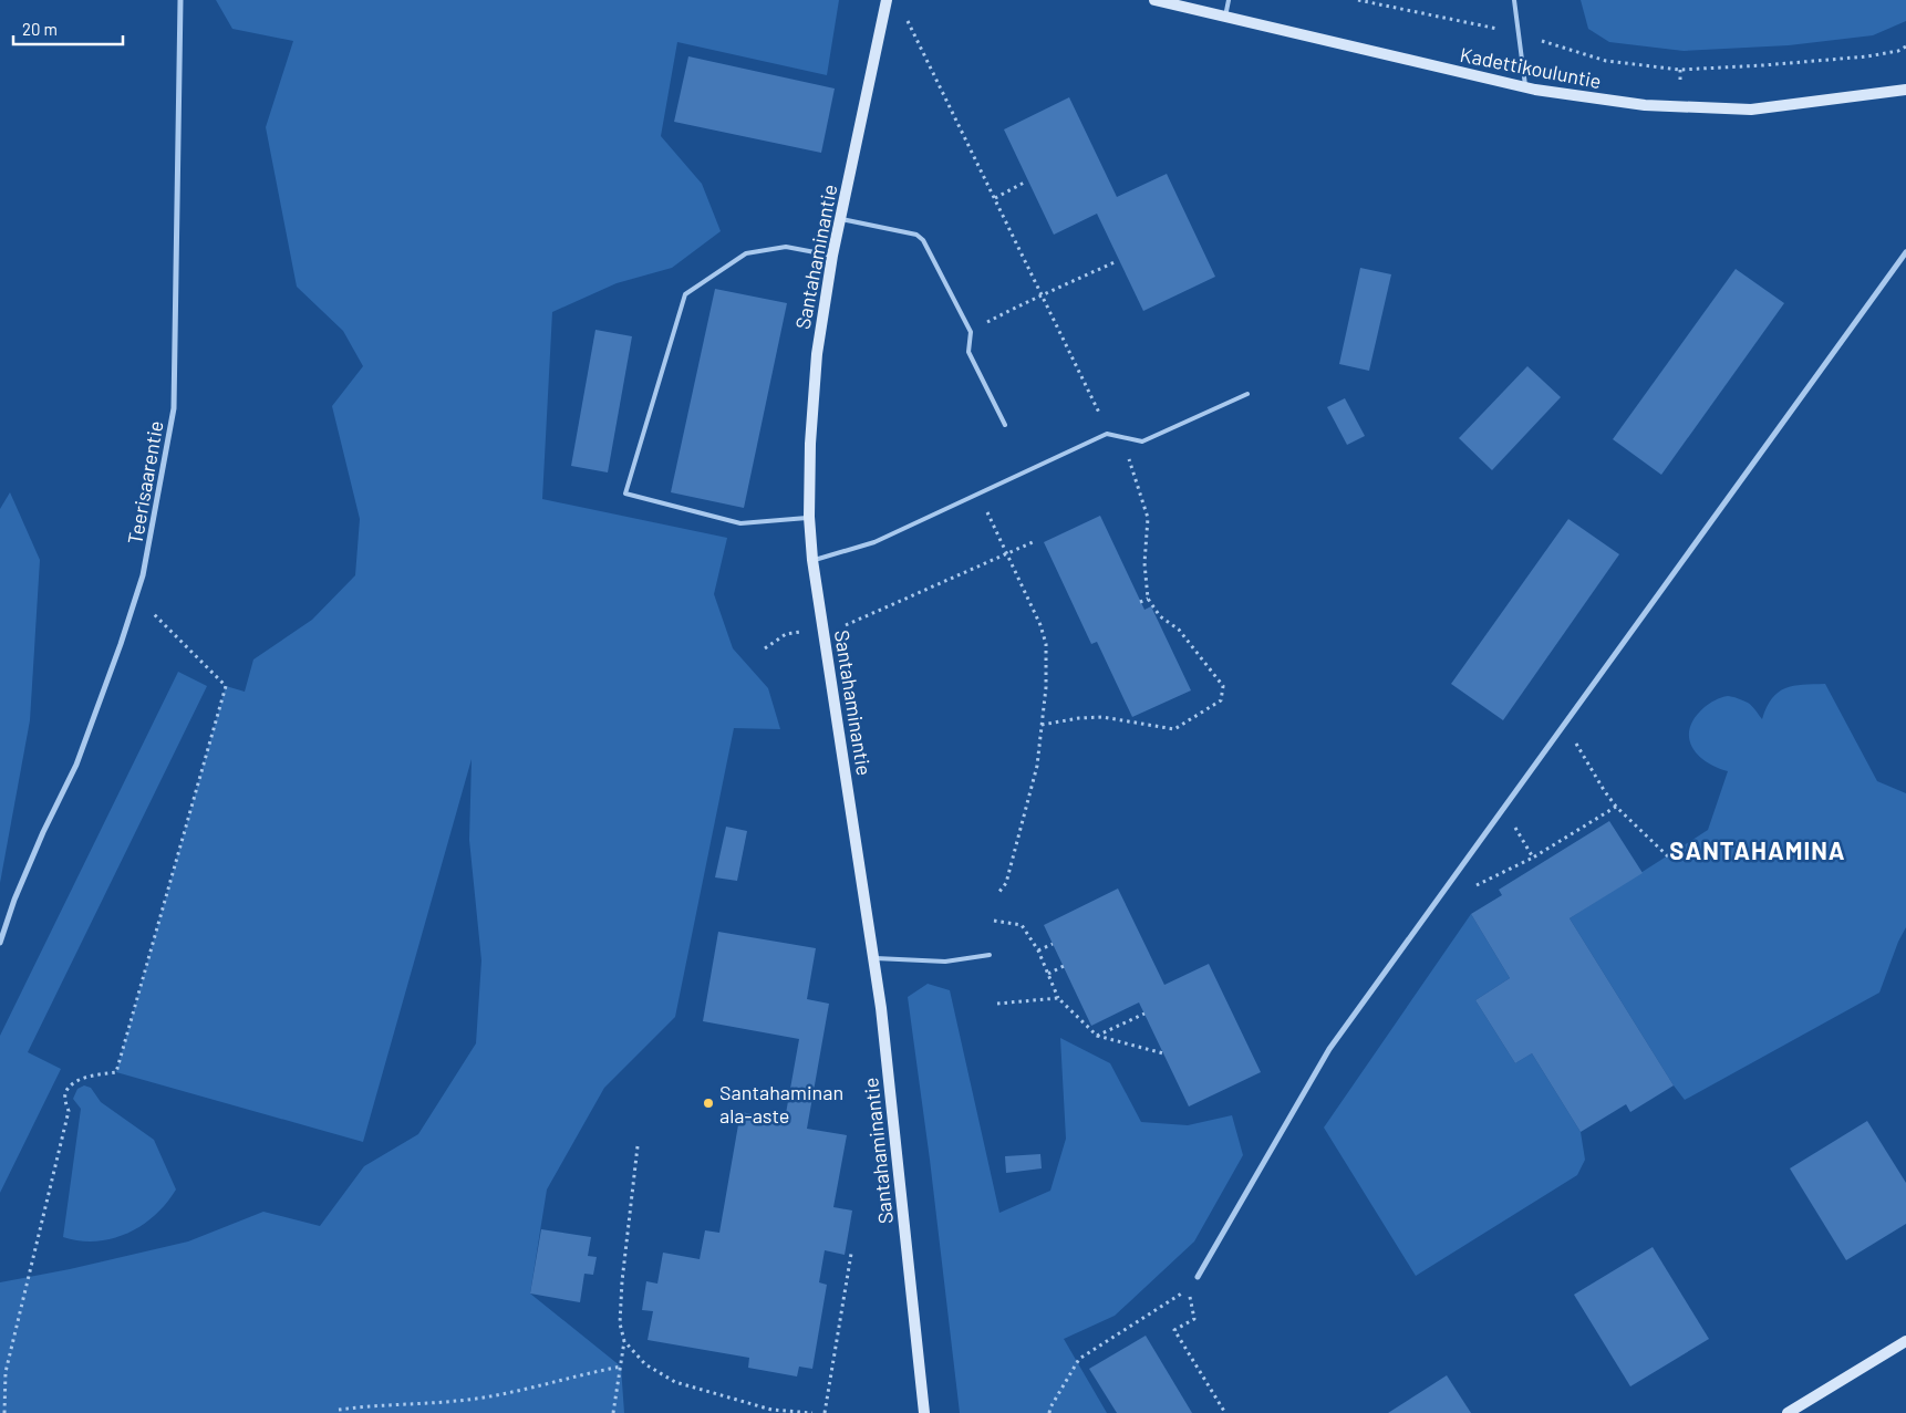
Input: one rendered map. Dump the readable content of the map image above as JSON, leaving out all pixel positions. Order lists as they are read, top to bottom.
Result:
{
  "streets": {
    "main road": ["Kadettikouluntie", "Santahaminantie"],
    "street": ["Teerisaarentie"]
  },
  "districts": ["SANTAHAMINA"],
  "places": ["Santahaminan ala-aste"],
  "scale_bar": "20 m"
}
